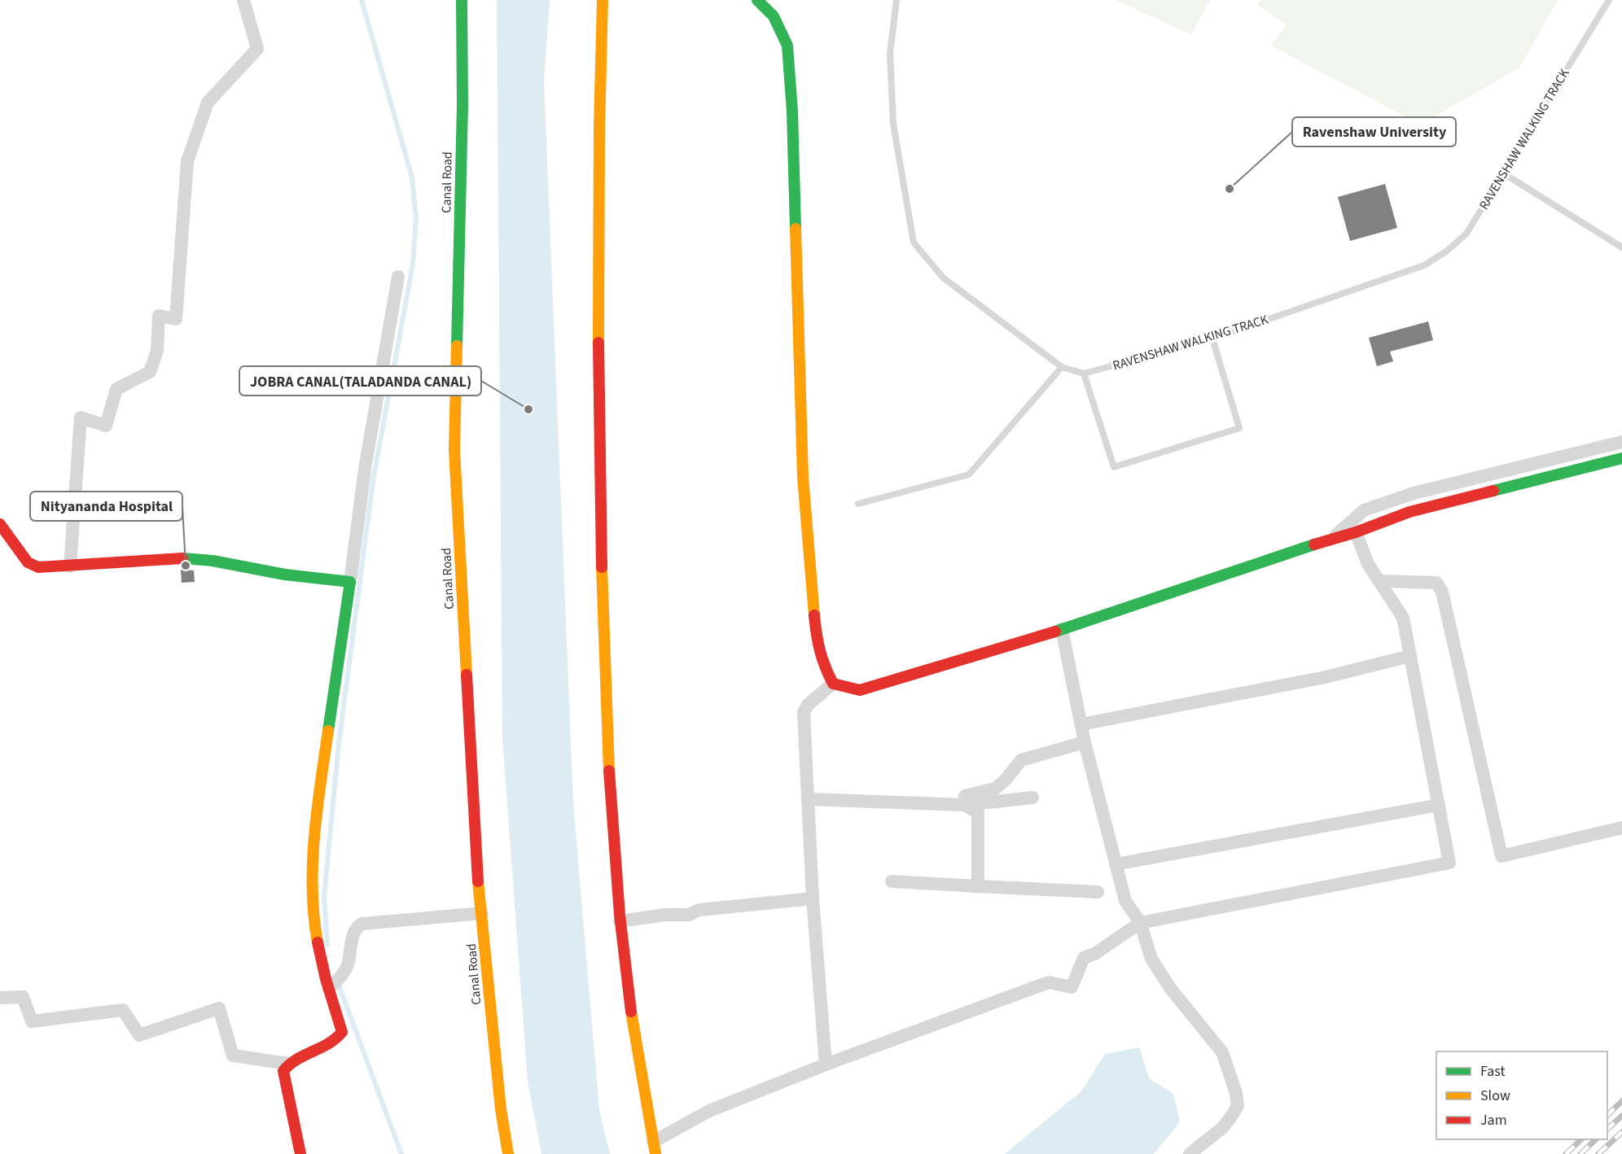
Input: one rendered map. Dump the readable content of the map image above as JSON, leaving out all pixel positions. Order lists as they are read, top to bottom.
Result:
{
  "streets": {
    "main road": ["Canal Road"],
    "lane": ["RAVENSHAW WALKING TRACK"]
  },
  "places": ["Ravenshaw University", "JOBRA CANAL(TALADANDA CANAL)", "Nityananda Hospital"],
  "legend": ["Fast", "Slow", "Jam"]
}
